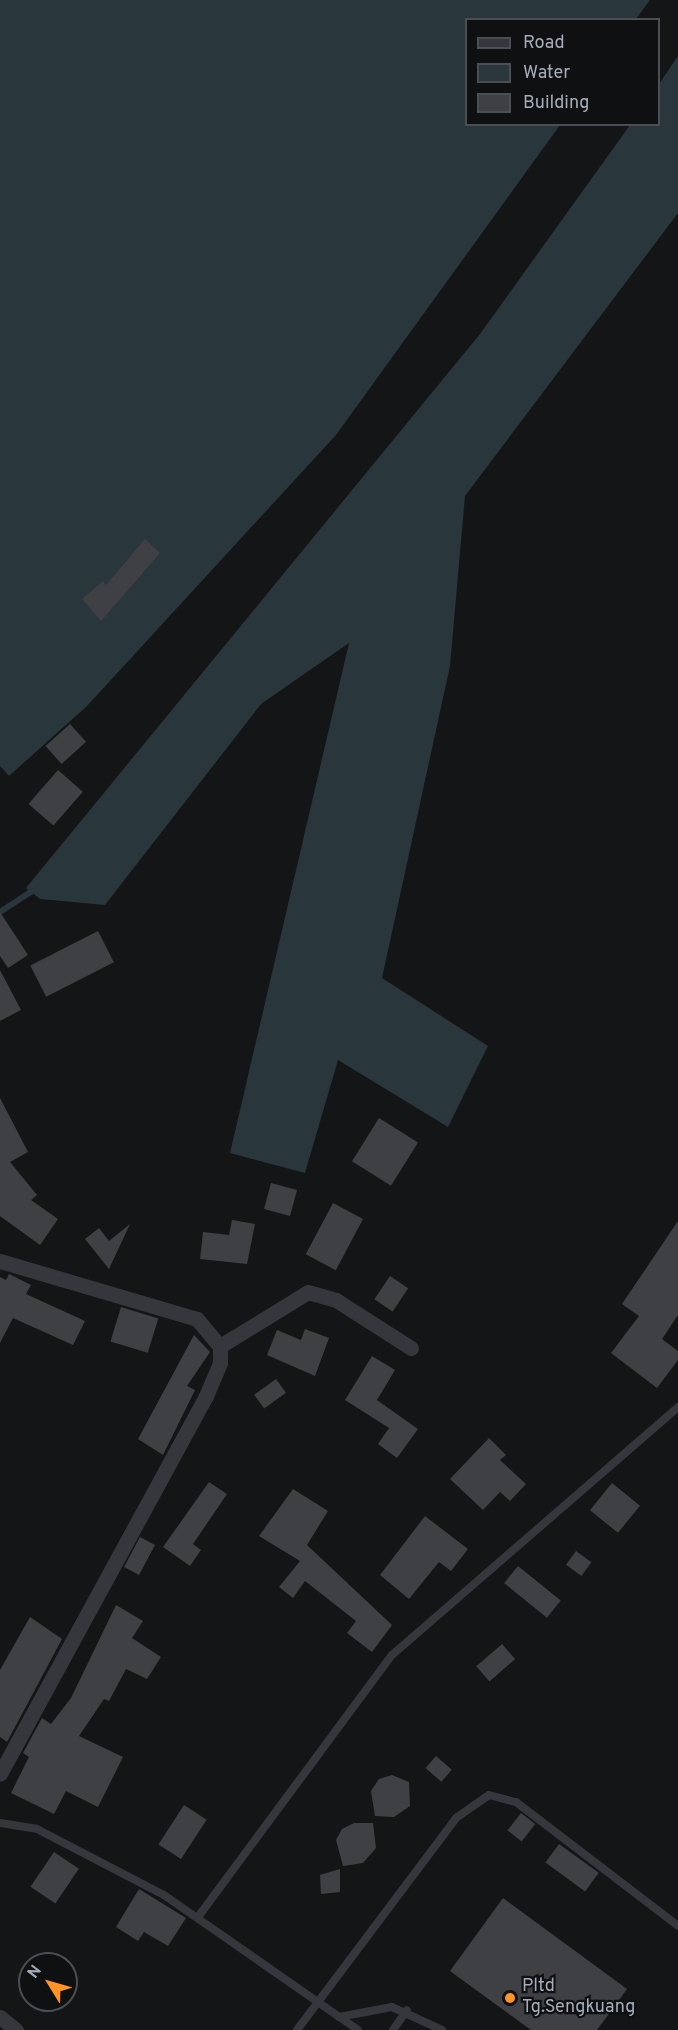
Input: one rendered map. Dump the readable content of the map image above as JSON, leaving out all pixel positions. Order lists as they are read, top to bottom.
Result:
{
  "places": ["Pltd Tg.Sengkuang"],
  "legend": ["Road", "Water", "Building"],
  "north": "top left"
}
